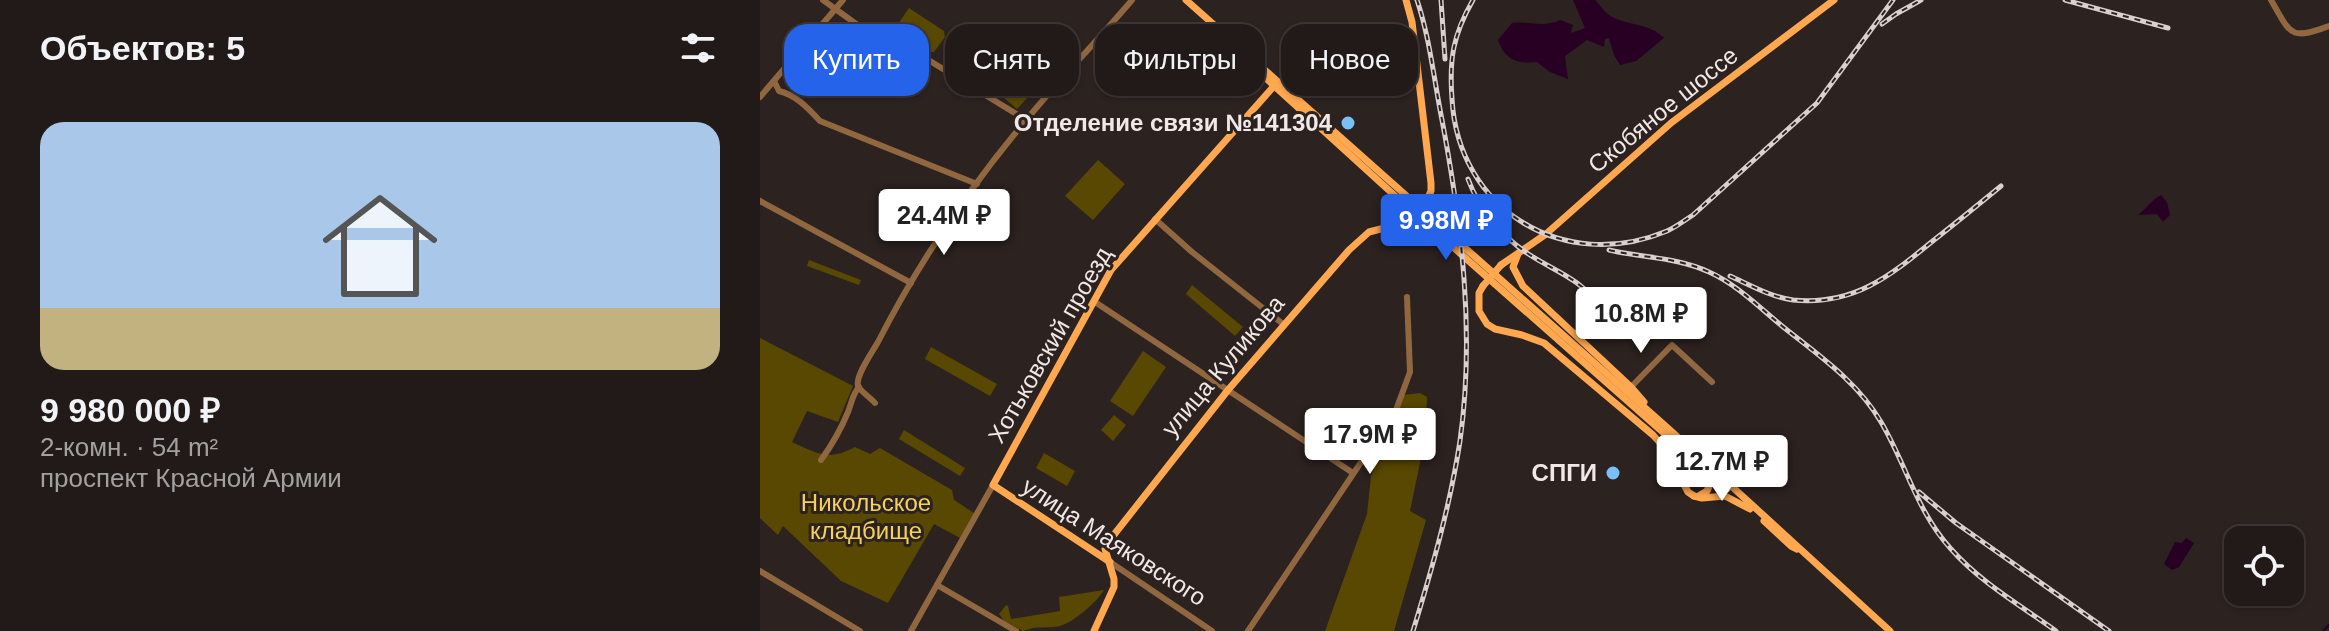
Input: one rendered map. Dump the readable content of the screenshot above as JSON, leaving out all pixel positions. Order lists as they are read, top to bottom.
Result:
{
  "streets": {
    "main road": [
      "Скобяное шоссе",
      "Хотьковский проезд",
      "улица Куликова",
      "улица Маяковского"
    ]
  },
  "crossings": [
    ["Хотьковский проезд", "улица Маяковского"],
    ["улица Куликова", "улица Маяковского"]
  ],
  "parks": ["Никольское кладбище"],
  "places": ["Отделение связи №141304", "СПГИ"],
  "page": {
    "heading": "Объектов: 5",
    "chip": [
      "Купить",
      "Снять",
      "Фильтры",
      "Новое"
    ],
    "list": [
      {
        "name": "9 980 000 ₽",
        "note": "2-комн. · 54 m² · проспект Красной Армии"
      }
    ],
    "price": [
      "24.4M ₽",
      "9.98M ₽",
      "10.8M ₽",
      "17.9M ₽",
      "12.7M ₽"
    ]
  }
}
